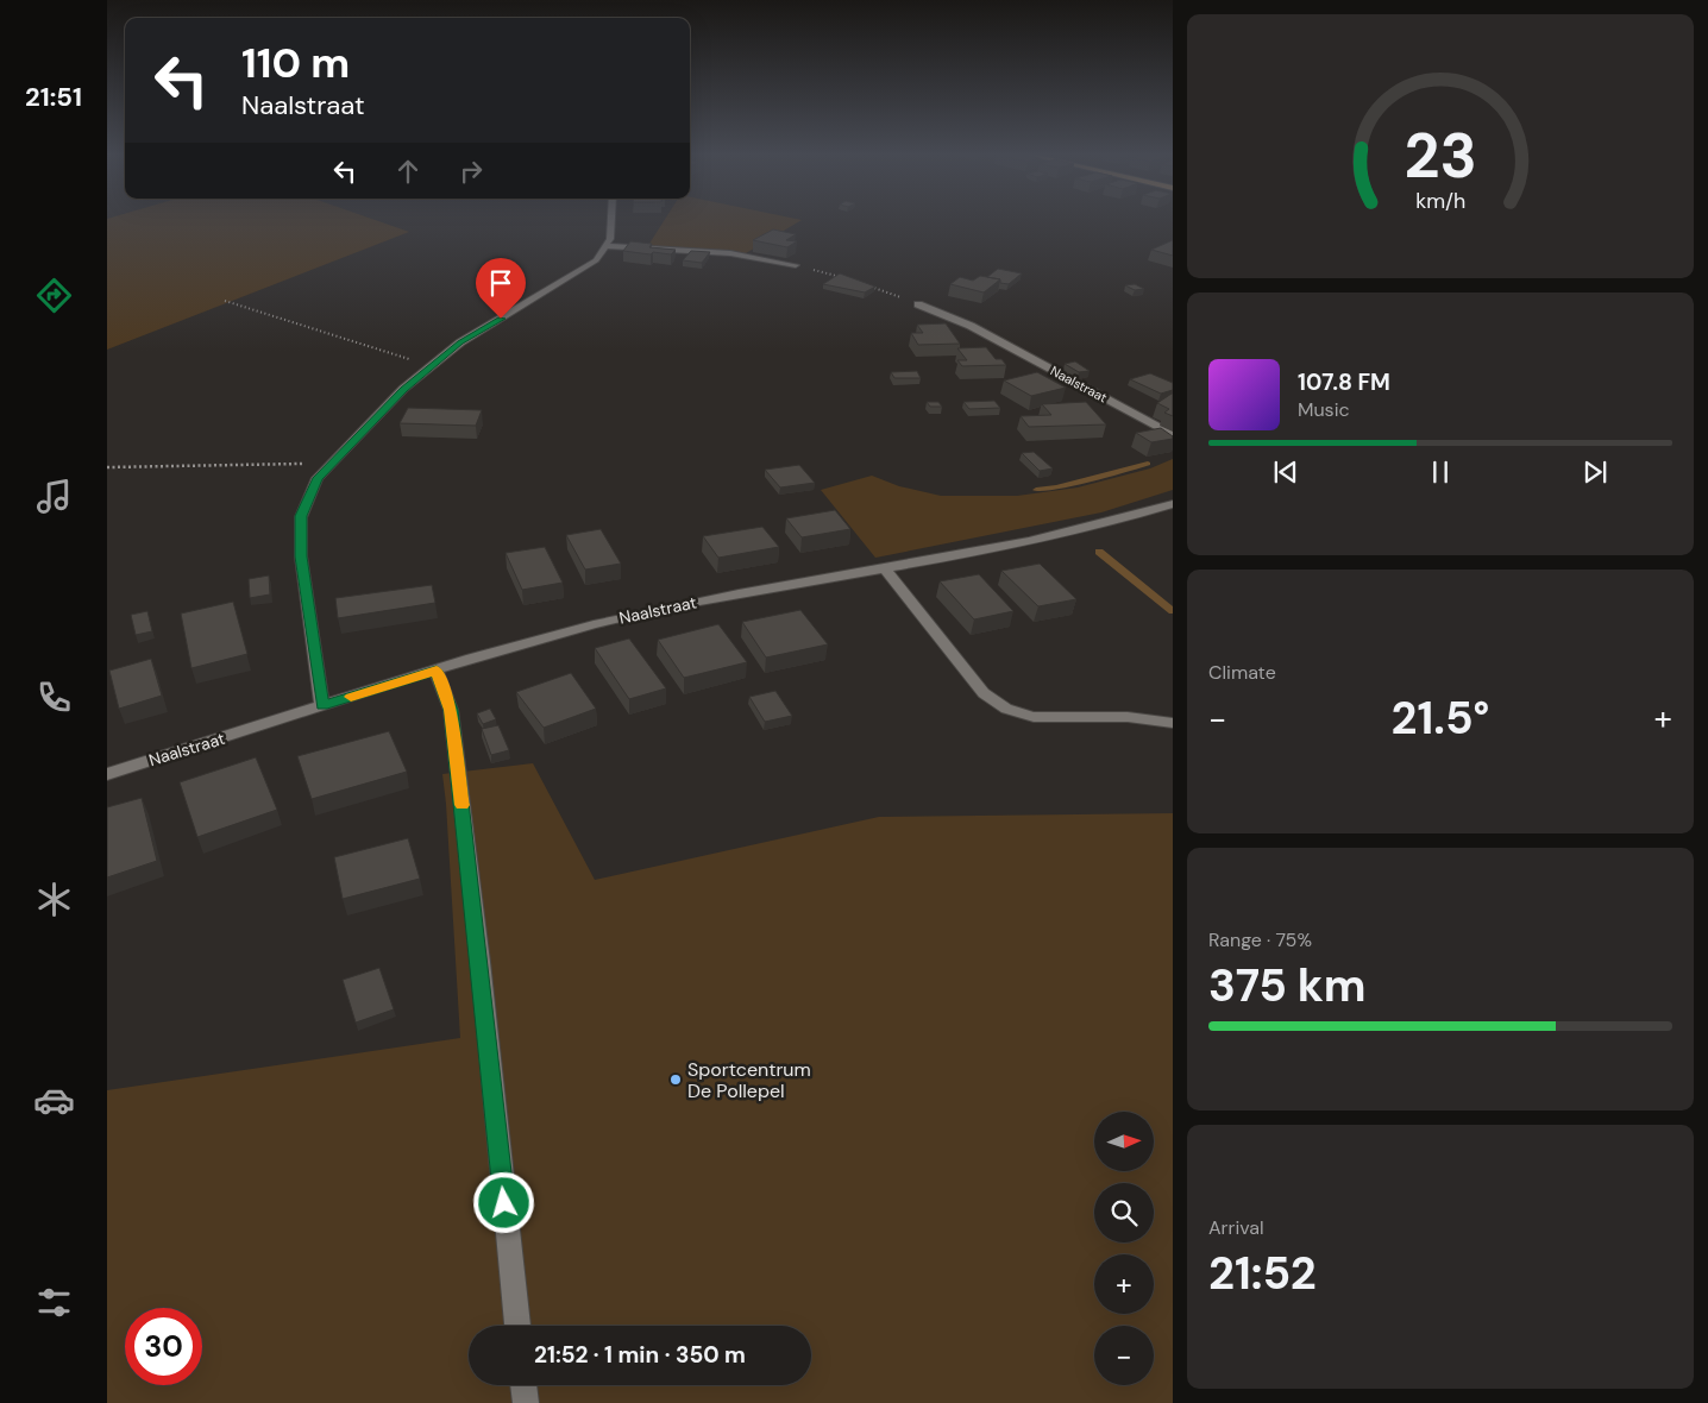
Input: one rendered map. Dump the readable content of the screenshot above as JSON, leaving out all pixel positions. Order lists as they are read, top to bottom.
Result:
{
  "streets": {
    "street": ["Naalstraat"]
  },
  "places": ["Sportcentrum De Pollepel"],
  "north": "right",
  "page": {
    "tabs": "21:51",
    "turn": ["110 m", "Naalstraat"],
    "song": ["107.8 FM", "Music"],
    "tile": [
      "Climate",
      ["Range · 75%", "375 km"],
      ["Arrival", "21:52"]
    ],
    "heat": ["−", "21.5°", "+"],
    "map_buttons": ["+", "−"],
    "limit": "30",
    "trip": "21:52 · 1 min · 350 m",
    "gauge": ["23", "km/h"]
  }
}
